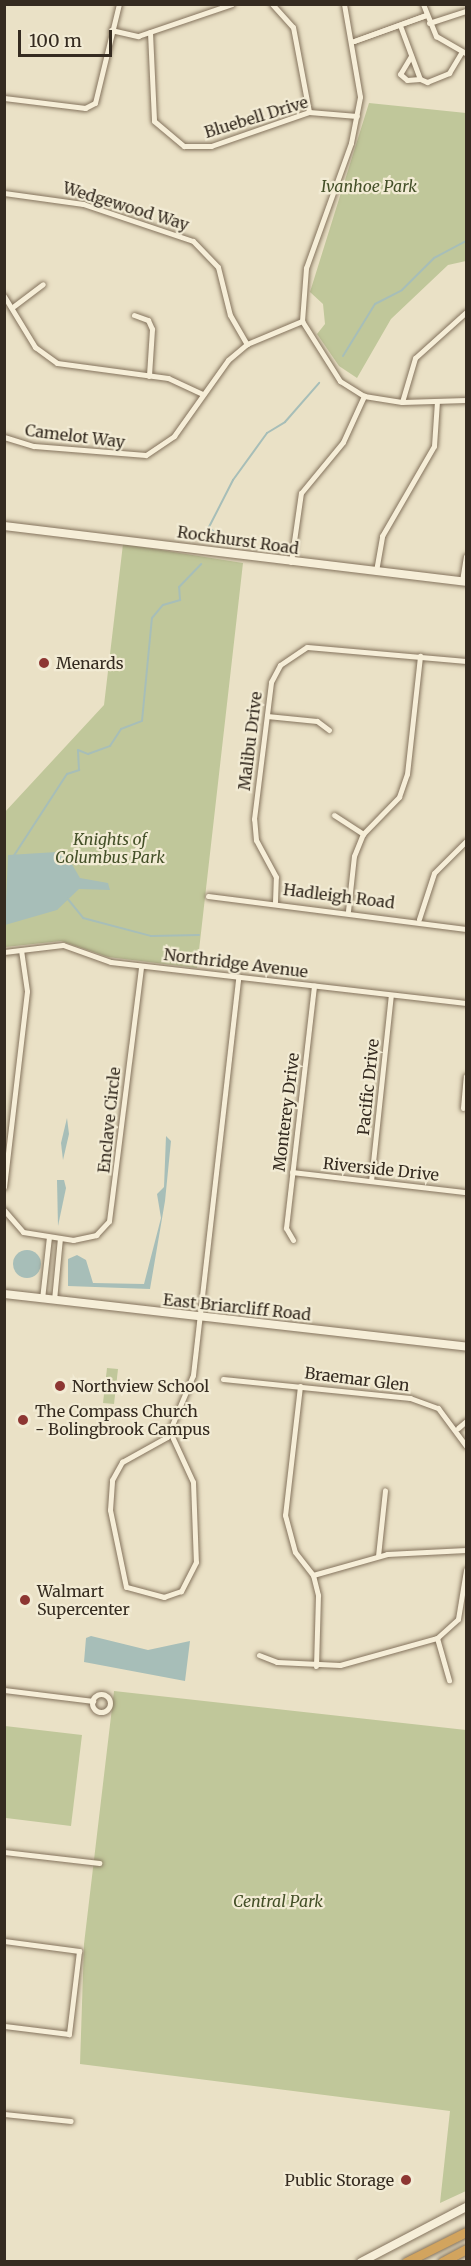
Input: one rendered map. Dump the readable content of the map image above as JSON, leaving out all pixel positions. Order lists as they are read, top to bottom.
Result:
{
  "streets": {
    "street": [
      "Bluebell Drive",
      "Wedgewood Way",
      "Camelot Way",
      "Rockhurst Road",
      "Malibu Drive",
      "Hadleigh Road",
      "Northridge Avenue",
      "Pacific Drive",
      "Monterey Drive",
      "Enclave Circle",
      "Riverside Drive",
      "East Briarcliff Road",
      "Braemar Glen"
    ]
  },
  "crossings": [
    ["Wedgewood Way", "Camelot Way"],
    ["Malibu Drive", "Hadleigh Road"],
    ["Northridge Avenue", "Pacific Drive"],
    ["Northridge Avenue", "Monterey Drive"],
    ["Northridge Avenue", "Enclave Circle"],
    ["Pacific Drive", "Riverside Drive"],
    ["Monterey Drive", "Riverside Drive"]
  ],
  "parks": ["Ivanhoe Park", "Knights of Columbus Park", "Central Park"],
  "places": [
    "Menards",
    "Northview School",
    "The Compass Church - Bolingbrook Campus",
    "Walmart Supercenter",
    "Public Storage"
  ],
  "scale_bar": "100 m"
}
